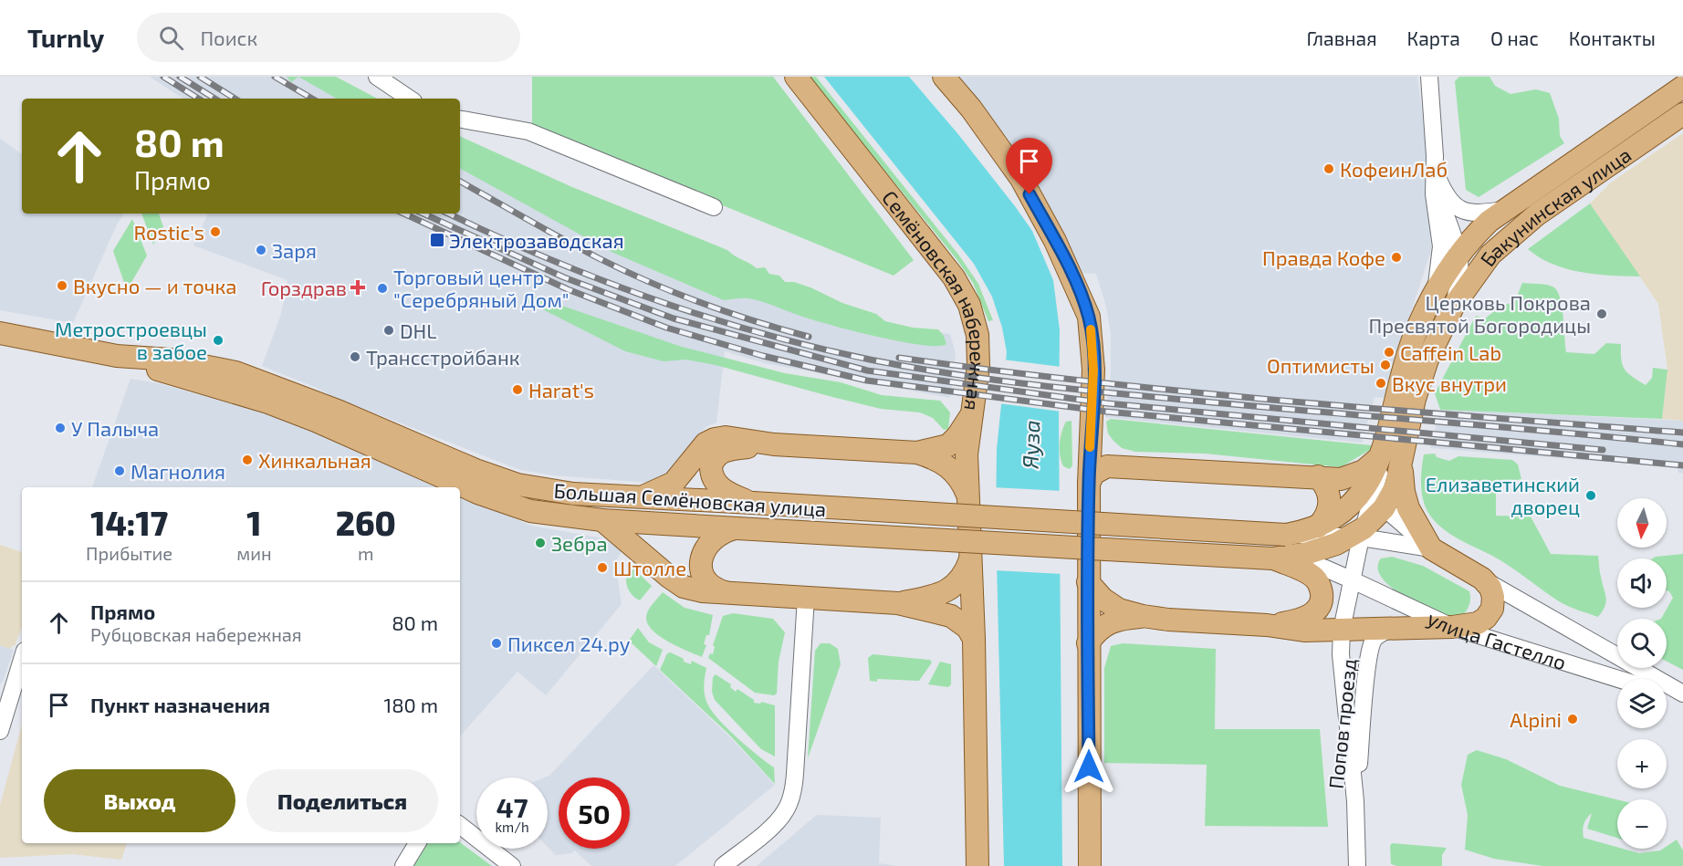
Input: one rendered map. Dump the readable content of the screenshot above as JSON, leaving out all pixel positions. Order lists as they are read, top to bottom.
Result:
{
  "streets": {
    "main road": [
      "Бакунинская улица",
      "Семёновская набережная",
      "Большая Семёновская улица",
      "улица Гастелло"
    ],
    "street": ["Попов проезд"]
  },
  "crossings": [
    ["Бакунинская улица", "Большая Семёновская улица"],
    ["Бакунинская улица", "улица Гастелло"],
    ["Большая Семёновская улица", "улица Гастелло"],
    ["улица Гастелло", "Попов проезд"]
  ],
  "water": ["Яуза"],
  "places": {
    "other": [
      "КофеинЛаб",
      "Rostic's",
      "Заря",
      "Правда Кофе",
      "Вкусно — и точка",
      "Торговый центр \"Серебряный Дом\"",
      "Церковь Покрова Пресвятой Богородицы",
      "DHL",
      "Метростроевцы в забое",
      "Caffein Lab",
      "Трансстройбанк",
      "Оптимисты",
      "Вкус внутри",
      "Harat's",
      "У Палыча",
      "Хинкальная",
      "Магнолия",
      "Елизаветинский дворец",
      "Зебра",
      "Штолле",
      "Пиксел 24.ру",
      "Alpini"
    ],
    "transit": ["Электрозаводская"],
    "health": ["Горздрав"]
  },
  "north": "bottom",
  "page": {
    "header": "Turnly",
    "search": "Поиск",
    "nav": [
      "Главная",
      "Карта",
      "О нас",
      "Контакты"
    ],
    "turn": ["80 m", "Прямо"],
    "eta": [
      "14:17",
      "Прибытие",
      "1",
      "мин",
      "260",
      "m"
    ],
    "map_buttons": ["+", "−"],
    "list": [
      {
        "name": "Прямо",
        "note": "Рубцовская набережная",
        "value": "80 m"
      },
      {
        "name": "Пункт назначения",
        "value": "180 m"
      }
    ],
    "buttons": ["Выход", "Поделиться"],
    "speed": "47 km/h",
    "limit": "50"
  }
}
